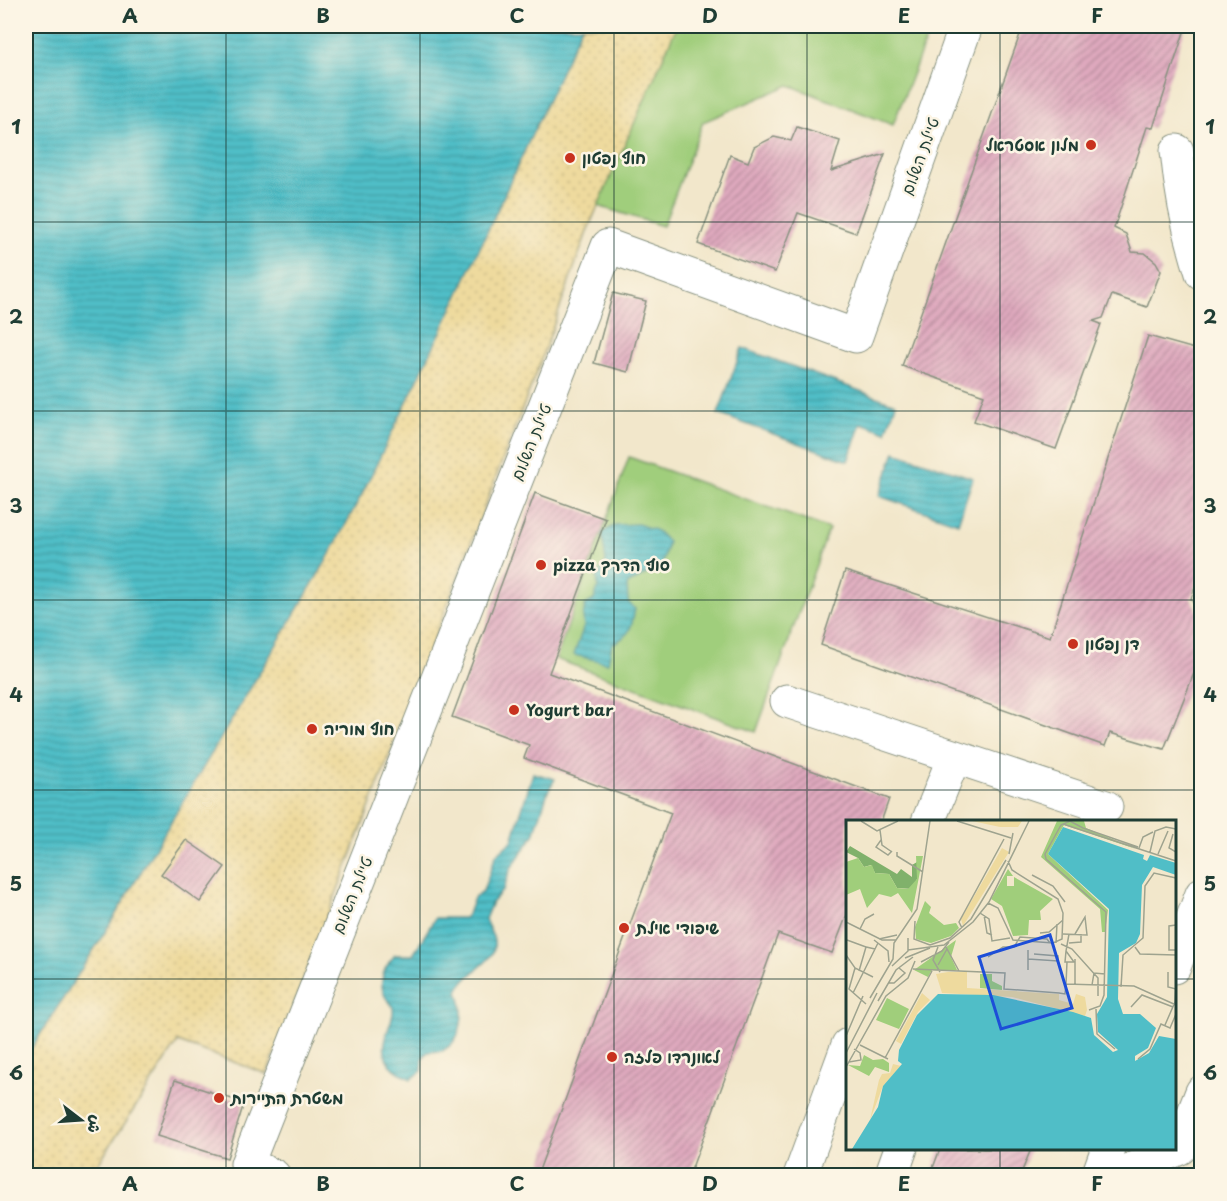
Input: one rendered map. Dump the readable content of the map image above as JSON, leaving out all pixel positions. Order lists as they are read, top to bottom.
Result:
{
  "streets": {
    "street": ["טיילת השלום"]
  },
  "places": [
    "מלון אסטראל",
    "חוף נפטון",
    "pizza סוף הדרך",
    "דן נפטון",
    "Yogurt bar",
    "חוף מוריה",
    "שיפודי אילת",
    "לאונרדו פלזה",
    "משטרת התיירות"
  ],
  "north": "right",
  "grid": {
    "columns": [
      "A",
      "B",
      "C",
      "D",
      "E",
      "F"
    ],
    "rows": [
      "1",
      "2",
      "3",
      "4",
      "5",
      "6"
    ]
  }
}
